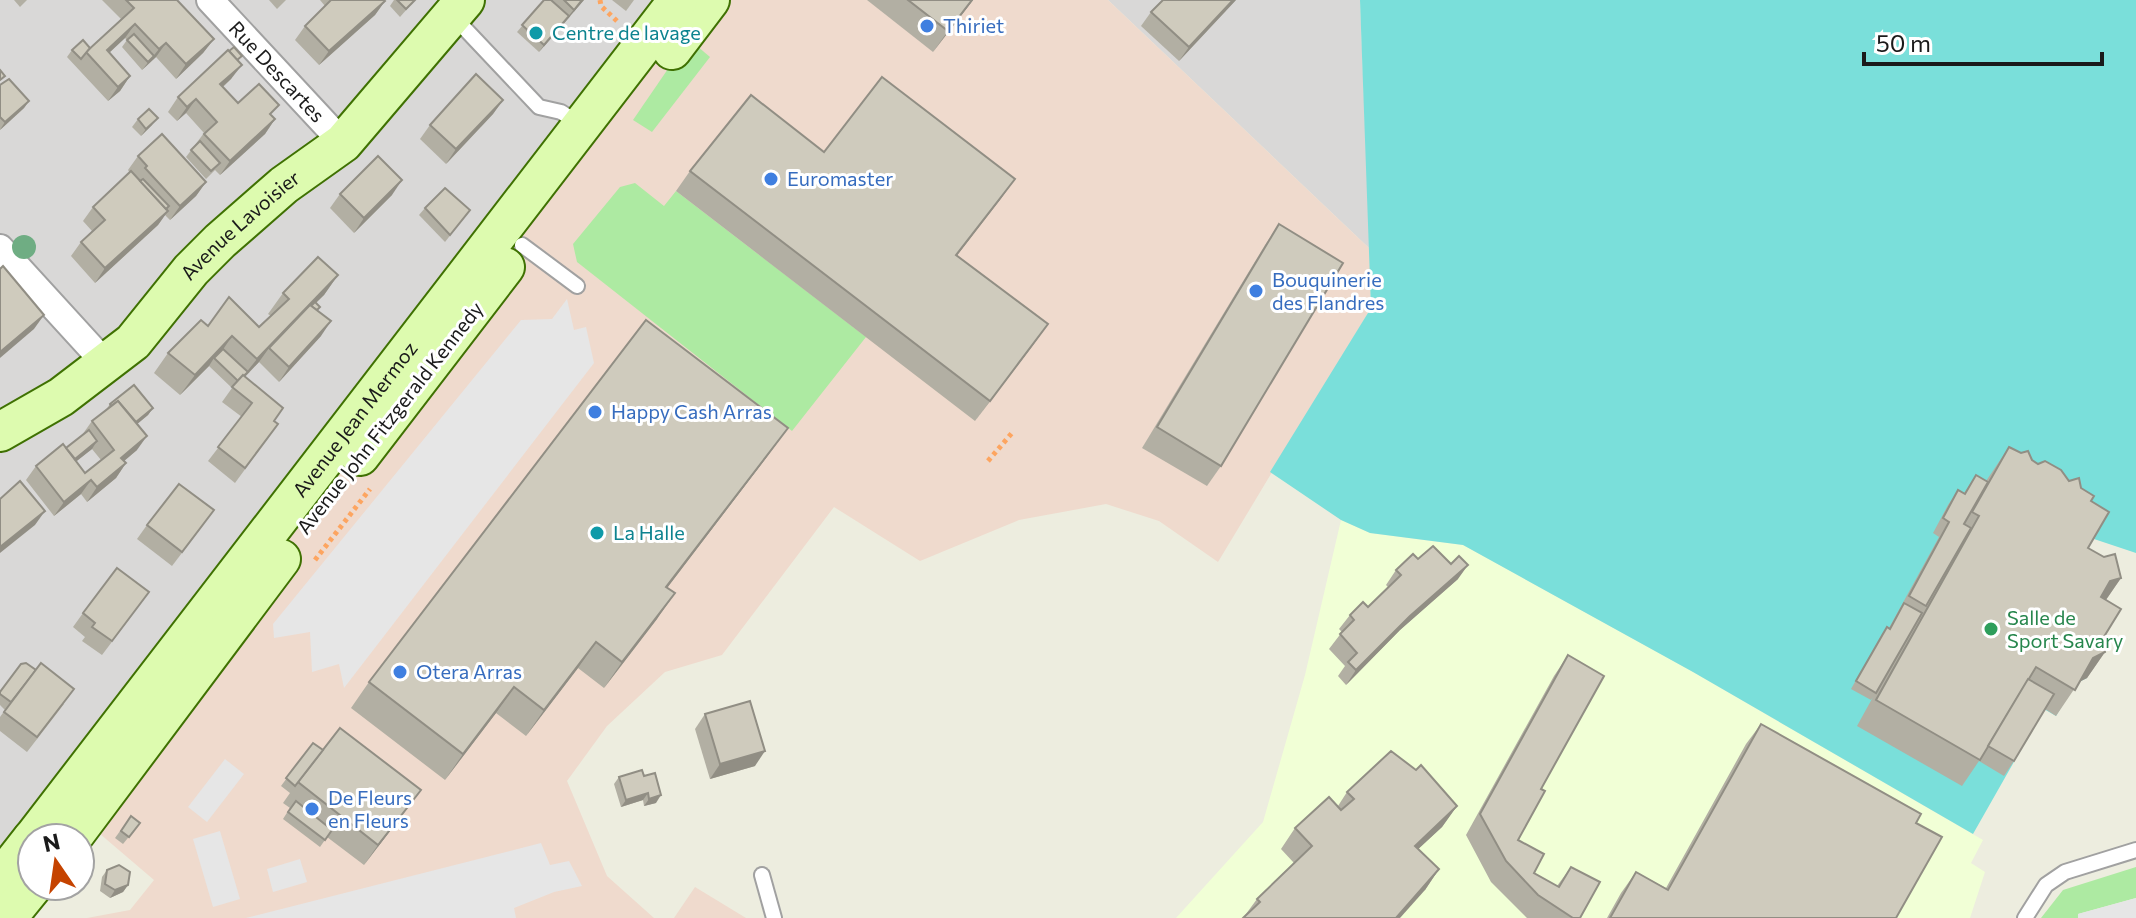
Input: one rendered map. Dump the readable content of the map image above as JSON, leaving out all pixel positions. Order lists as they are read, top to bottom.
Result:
{
  "streets": {
    "main road": ["Avenue Lavoisier", "Avenue John Fitzgerald Kennedy", "Avenue Jean Mermoz"],
    "street": ["Rue Descartes"]
  },
  "crossings": [
    ["Rue Descartes", "Avenue Lavoisier"]
  ],
  "places": [
    "Thiriet",
    "Centre de lavage",
    "Euromaster",
    "Bouquinerie des Flandres",
    "Happy Cash Arras",
    "La Halle",
    "Salle de Sport Savary",
    "Otera Arras",
    "De Fleurs en Fleurs"
  ],
  "scale_bar": "50 m",
  "north": "top"
}
